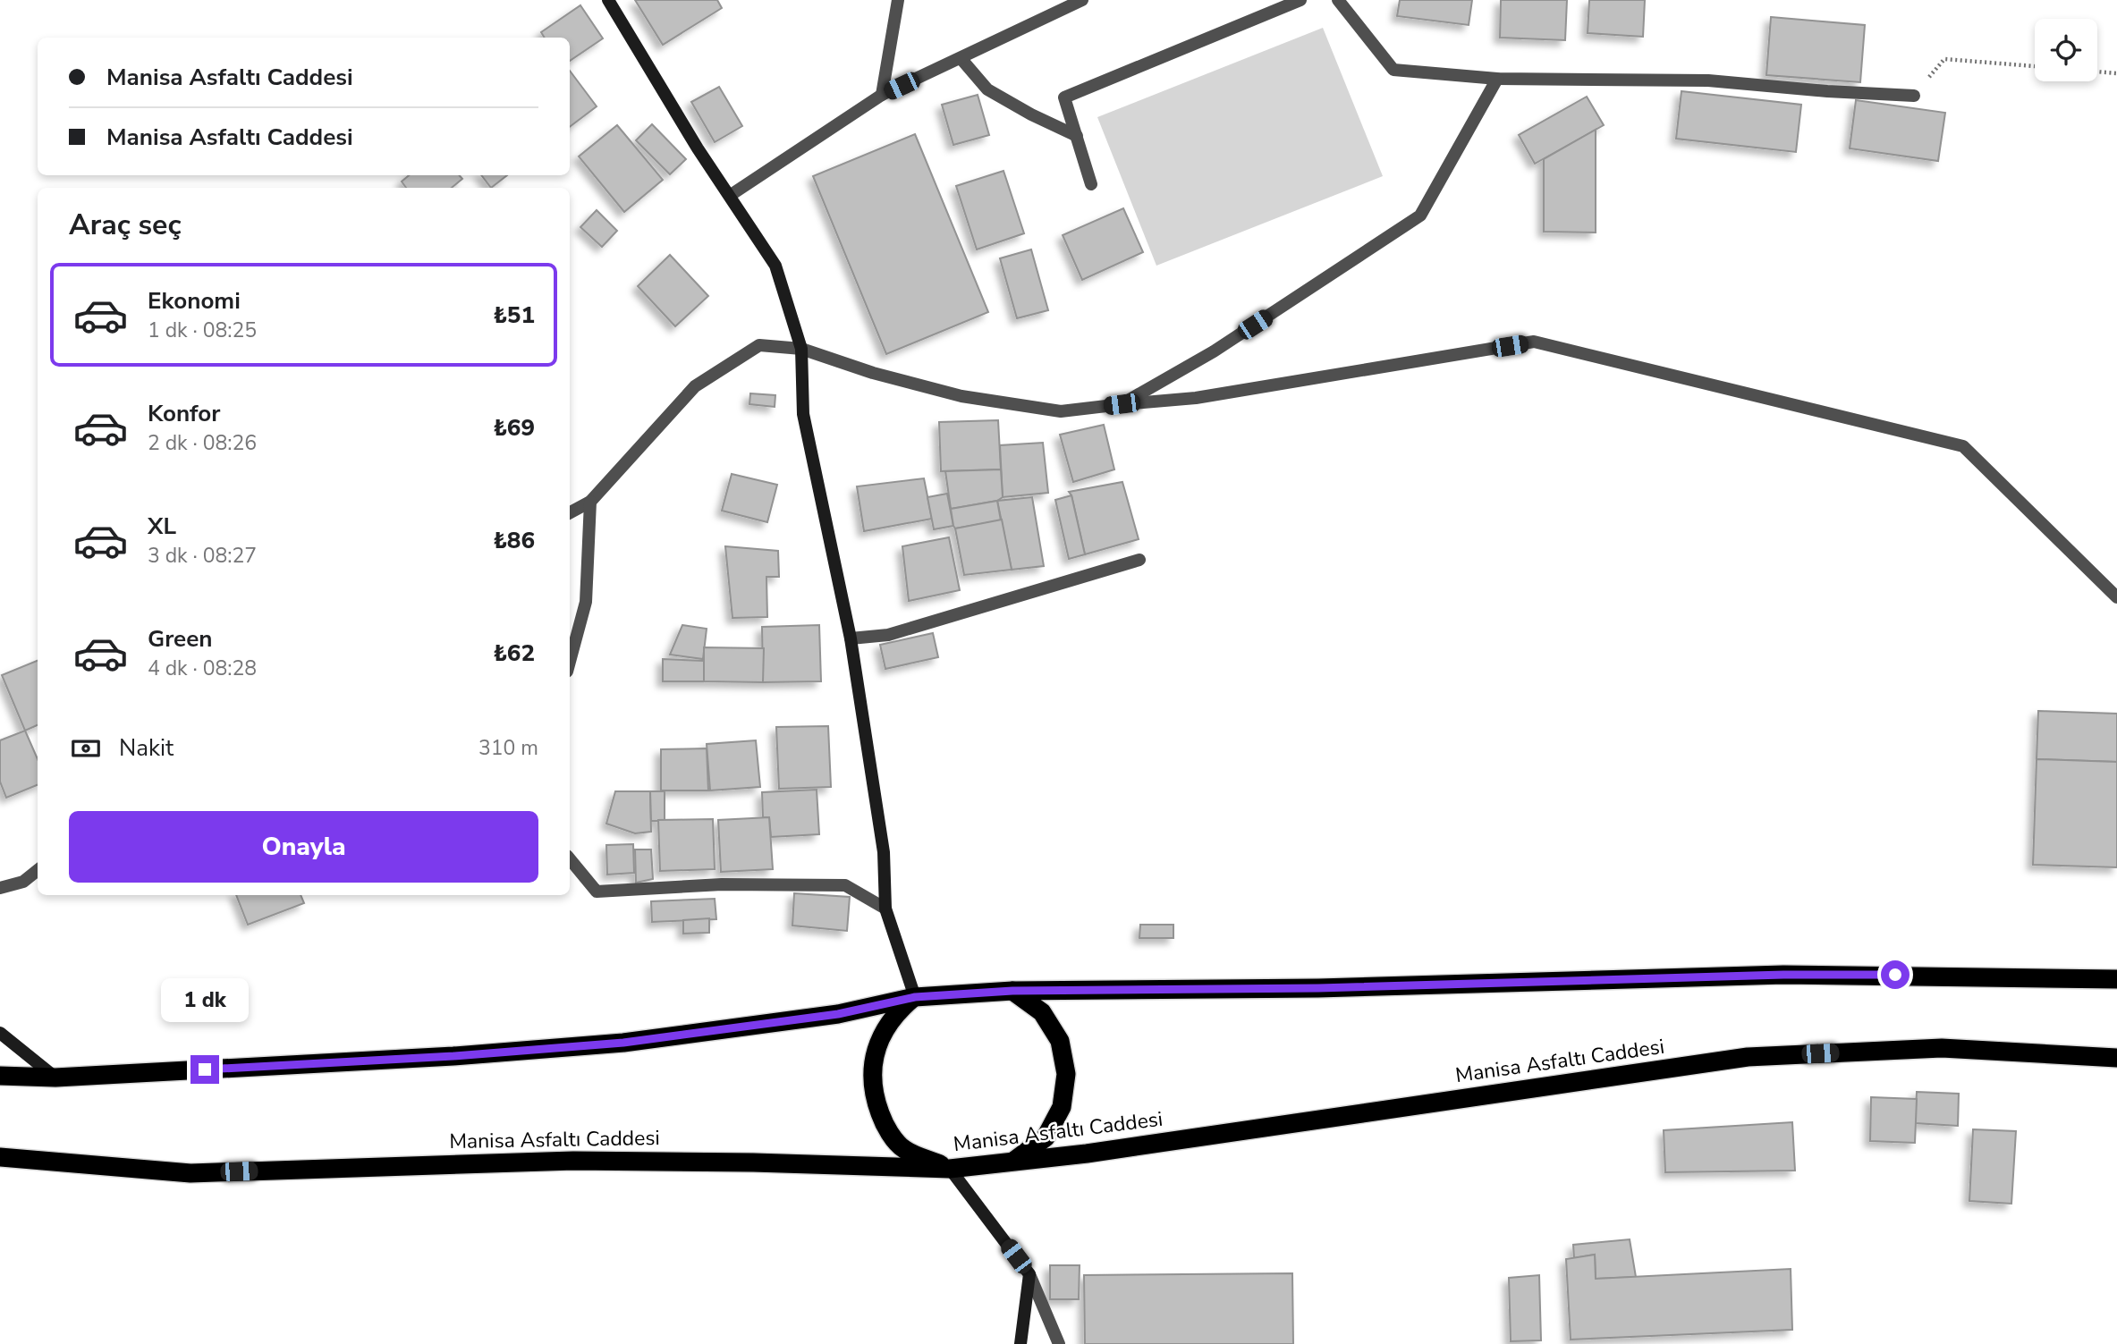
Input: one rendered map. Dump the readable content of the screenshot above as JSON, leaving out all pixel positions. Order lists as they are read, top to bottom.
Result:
{
  "streets": {
    "highway": ["Manisa Asfaltı Caddesi"]
  },
  "page": {
    "banner": ["Manisa Asfaltı Caddesi", "Manisa Asfaltı Caddesi"],
    "heading": "Araç seç",
    "list": [
      {
        "name": "Ekonomi",
        "note": "1 dk · 08:25",
        "value": "₺51"
      },
      {
        "name": "Konfor",
        "note": "2 dk · 08:26",
        "value": "₺69"
      },
      {
        "name": "XL",
        "note": "3 dk · 08:27",
        "value": "₺86"
      },
      {
        "name": "Green",
        "note": "4 dk · 08:28",
        "value": "₺62"
      }
    ],
    "pay": ["Nakit", "310 m"],
    "buttons": "Onayla",
    "bubble": "1 dk"
  }
}
